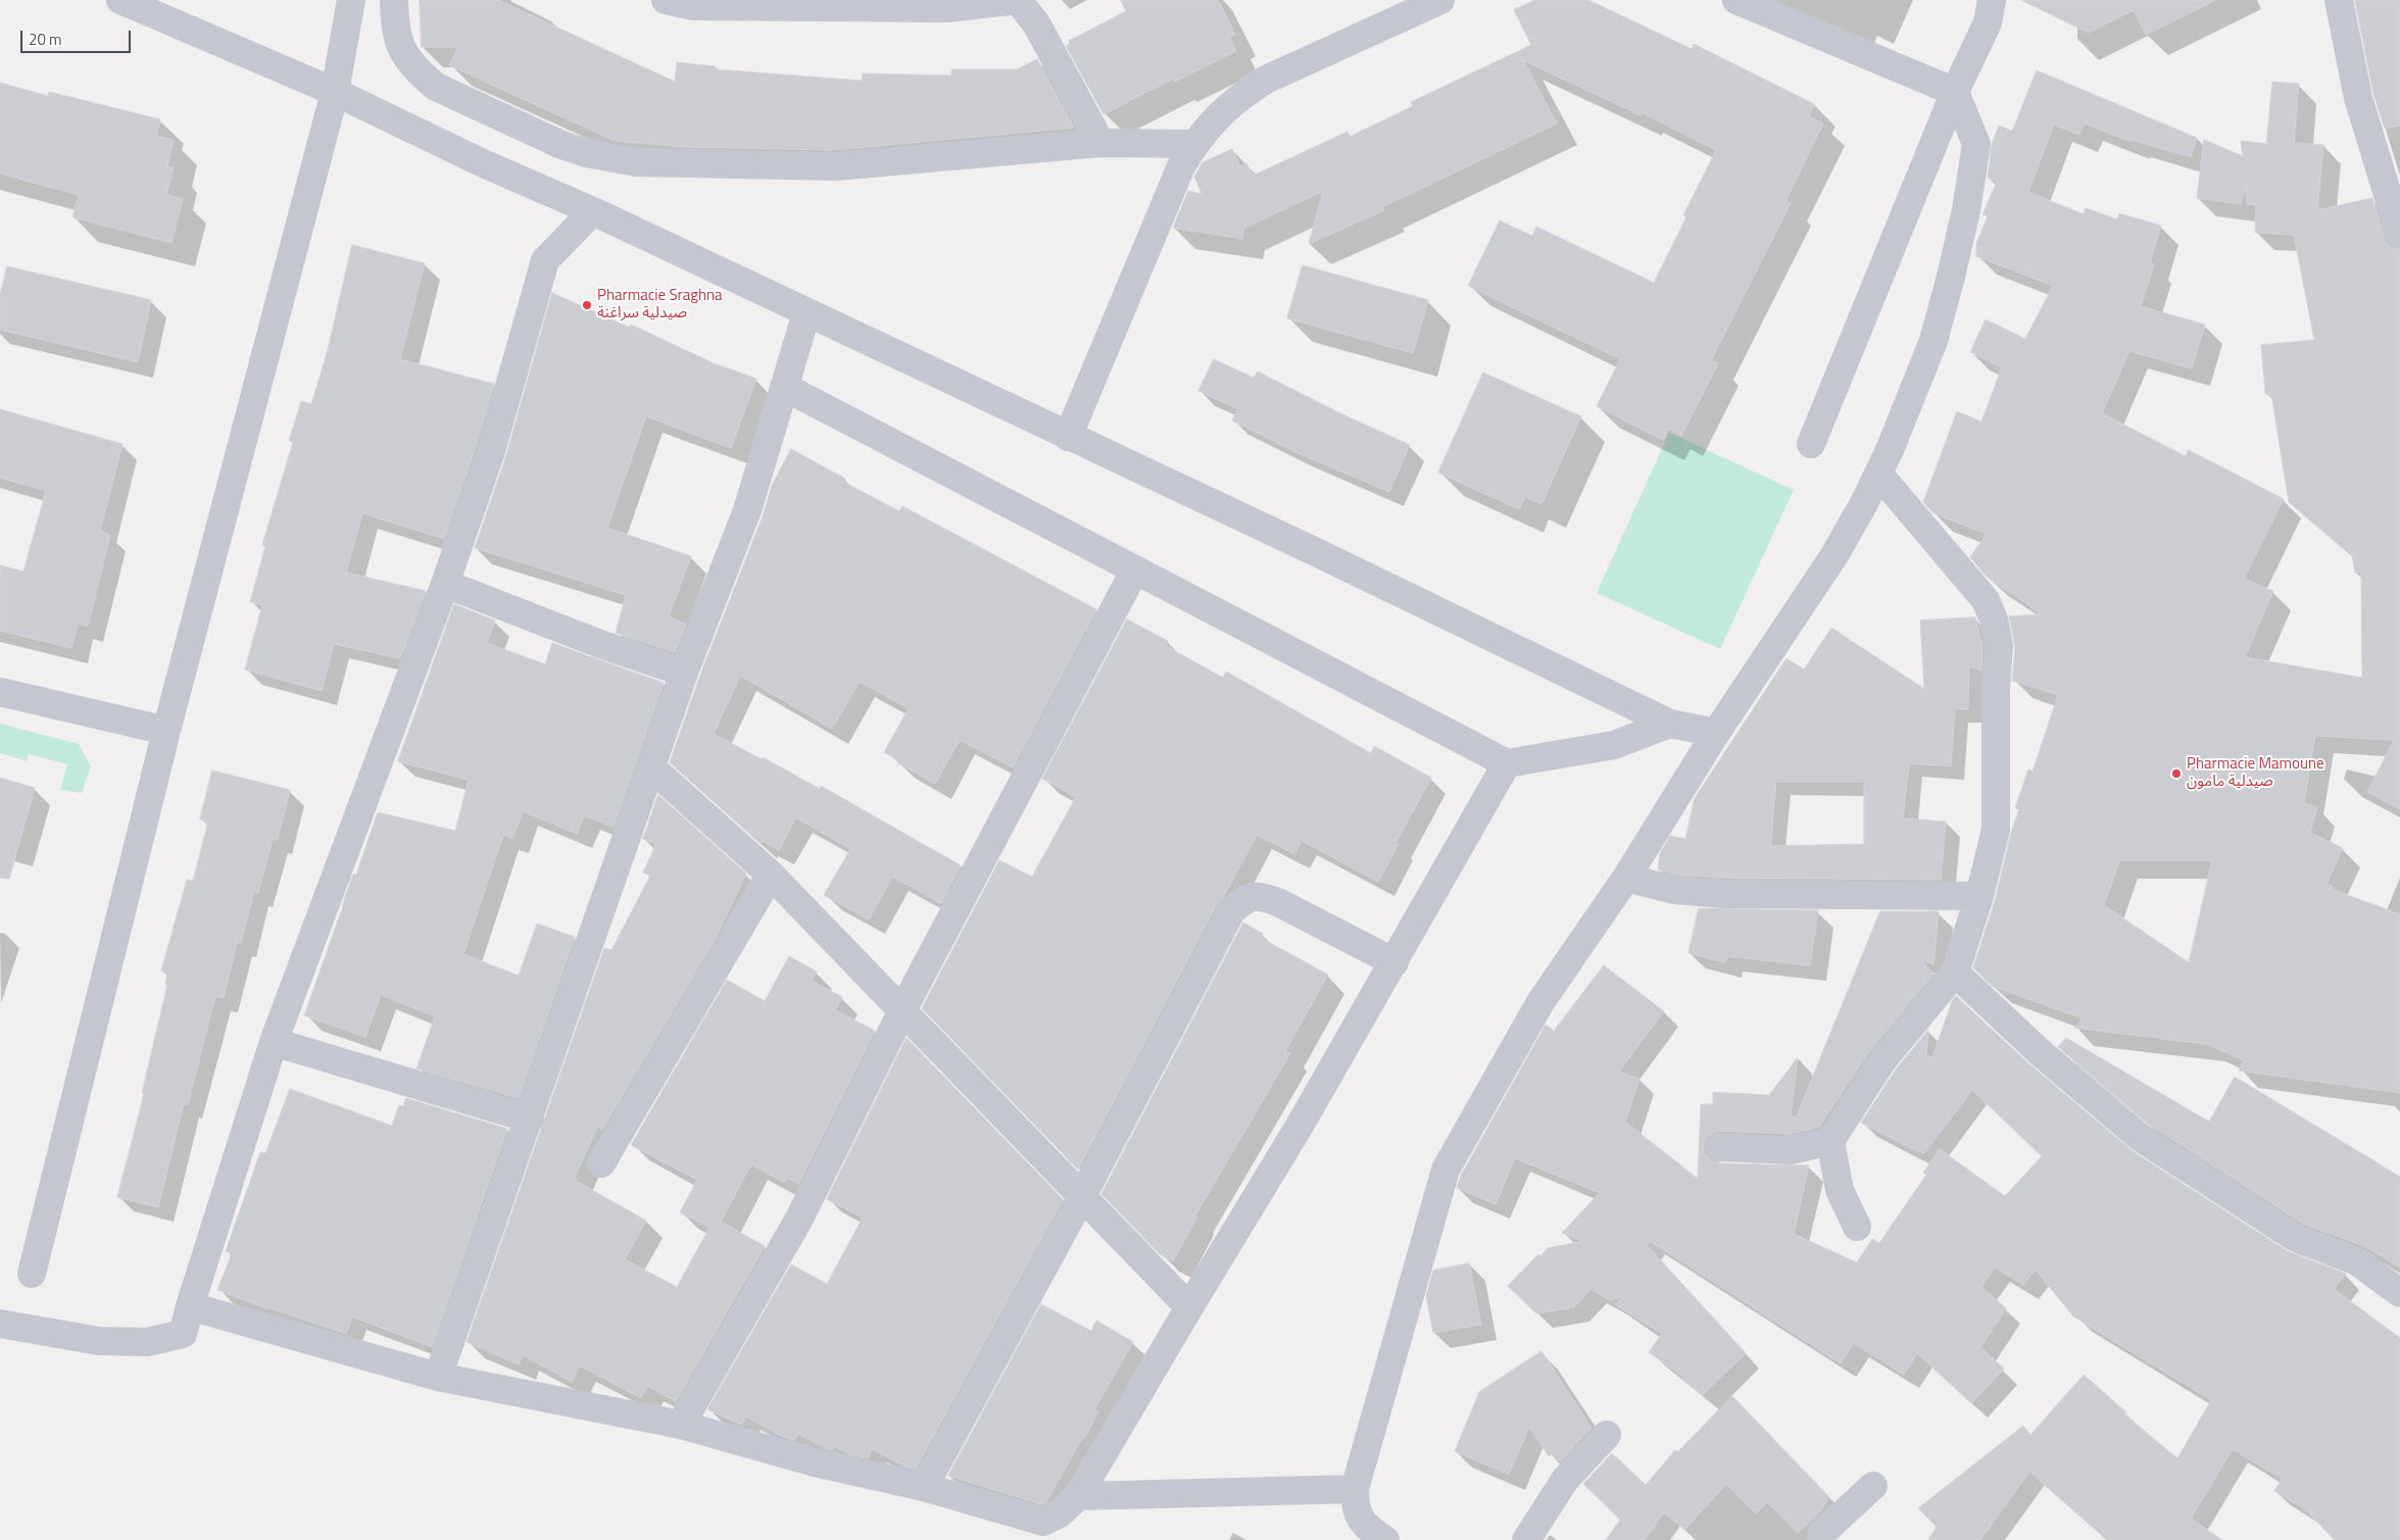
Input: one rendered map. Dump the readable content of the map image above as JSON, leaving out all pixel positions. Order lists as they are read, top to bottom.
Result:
{
  "places": ["Pharmacie Sraghna صيدلية سراغنة", "Pharmacie Mamoune صيدلية مامون"],
  "scale_bar": "20 m"
}
